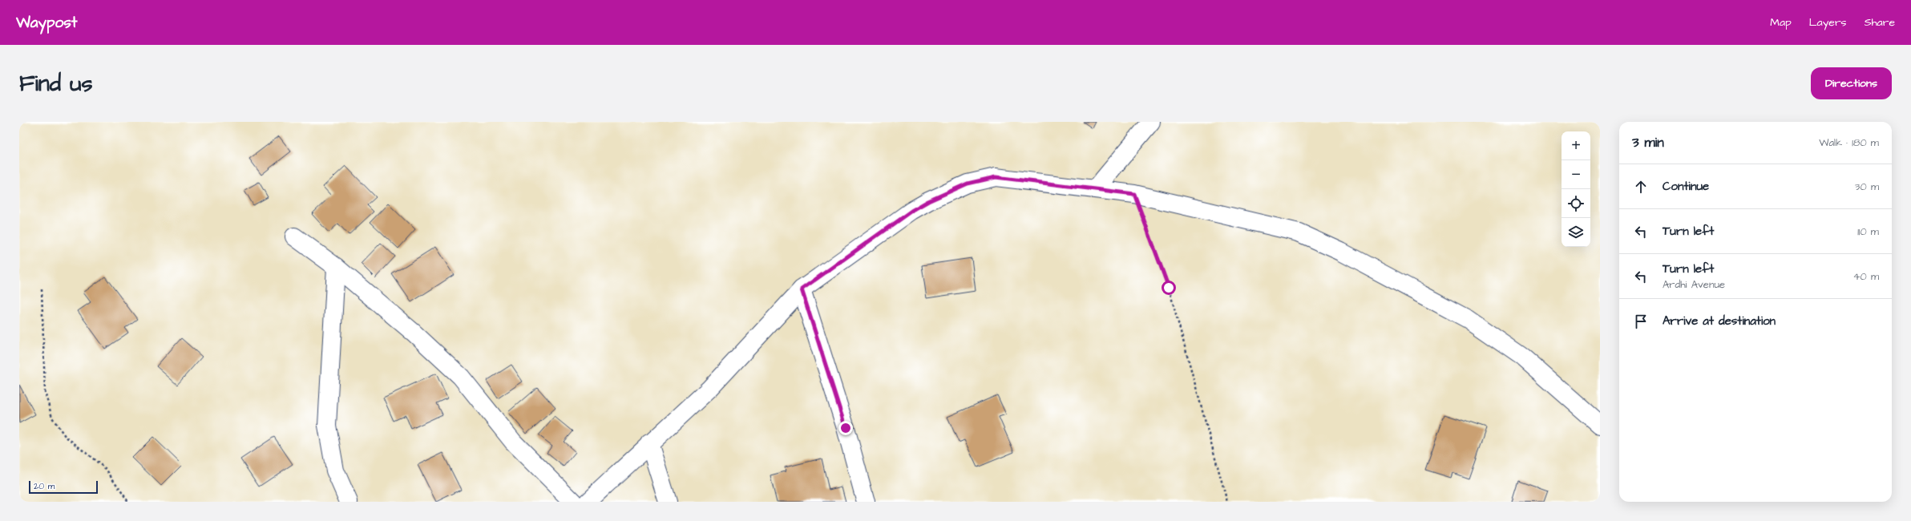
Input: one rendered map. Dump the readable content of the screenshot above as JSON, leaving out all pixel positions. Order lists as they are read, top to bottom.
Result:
{
  "scale_bar": "20 m",
  "page": {
    "header": "Waypost",
    "nav": ["Map", "Layers", "Share"],
    "buttons": "Directions",
    "title": "Find us",
    "heading": ["3 min", "Walk · 180 m"],
    "map_buttons": ["+", "−"],
    "list": [
      ["Continue", "30 m"],
      ["Turn left", "110 m"],
      ["Turn left", "Ardhi Avenue", "40 m"],
      "Arrive at destination"
    ],
    "scale": "20 m"
  }
}
